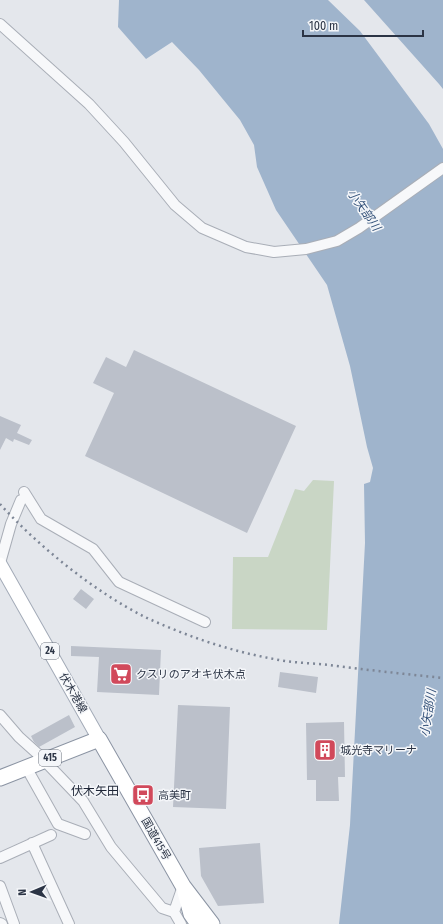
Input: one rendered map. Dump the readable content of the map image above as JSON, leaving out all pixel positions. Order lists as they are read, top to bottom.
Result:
{
  "streets": {
    "highway": ["415", "国道415号"],
    "main road": ["24", "伏木港線"]
  },
  "crossings": [
    ["伏木港線", "415"],
    ["伏木港線", "国道415号"],
    ["415", "国道415号"]
  ],
  "districts": ["伏木矢田"],
  "water": ["小矢部川"],
  "places": {
    "supermarket": ["クスリのアオキ伏木点"],
    "building": ["城光寺マリーナ"],
    "bus stop": ["高美町"]
  },
  "scale_bar": "100 m",
  "north": "left"
}
